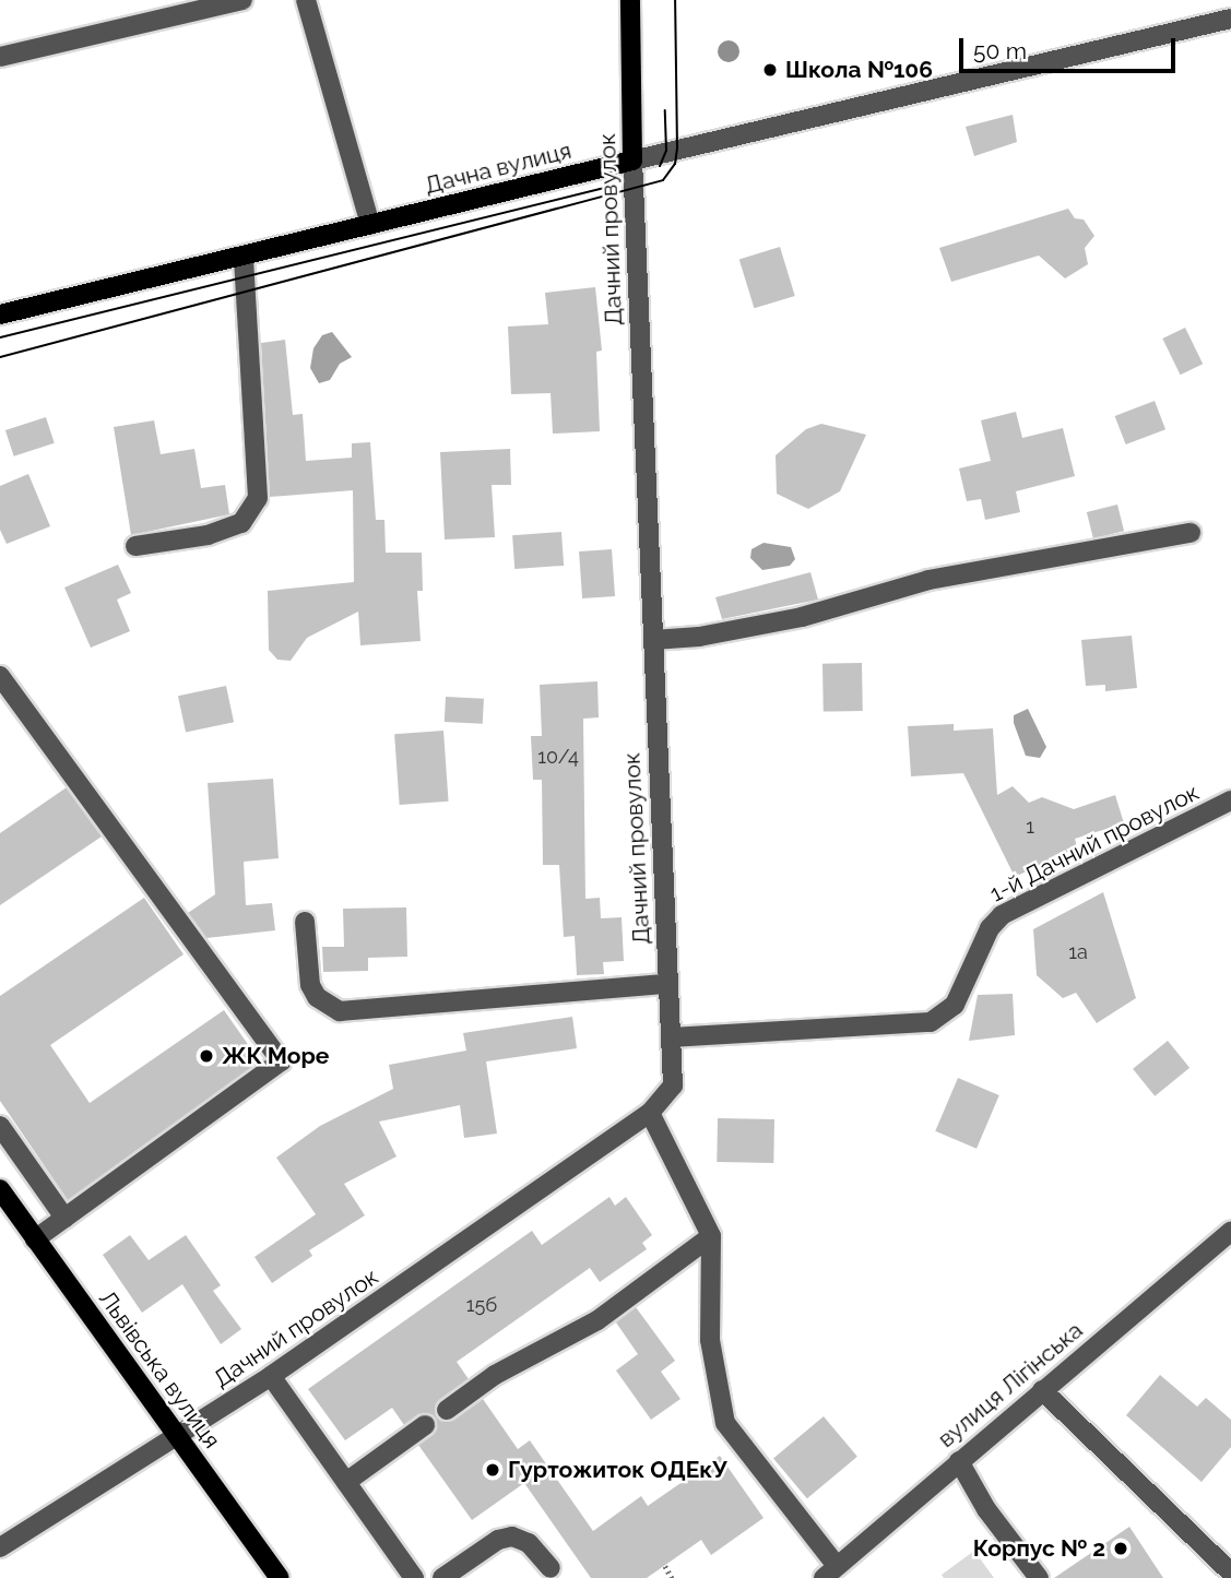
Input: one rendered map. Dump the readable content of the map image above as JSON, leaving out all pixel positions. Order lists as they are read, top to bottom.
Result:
{
  "streets": {
    "main road": ["Дачна вулиця", "Дачний провулок", "Львівська вулиця"],
    "street": ["1-й Дачний провулок", "вулиця Лігінська"]
  },
  "crossings": [
    ["Дачна вулиця", "Дачний провулок"],
    ["Дачний провулок", "1-й Дачний провулок"],
    ["Дачний провулок", "Львівська вулиця"]
  ],
  "places": [
    "Школа №106",
    "ЖК Море",
    "Гуртожиток ОДЕкУ",
    "Корпус № 2"
  ],
  "house_numbers": [
    "10/4",
    "1",
    "1а",
    "15б"
  ],
  "scale_bar": "50 m"
}
